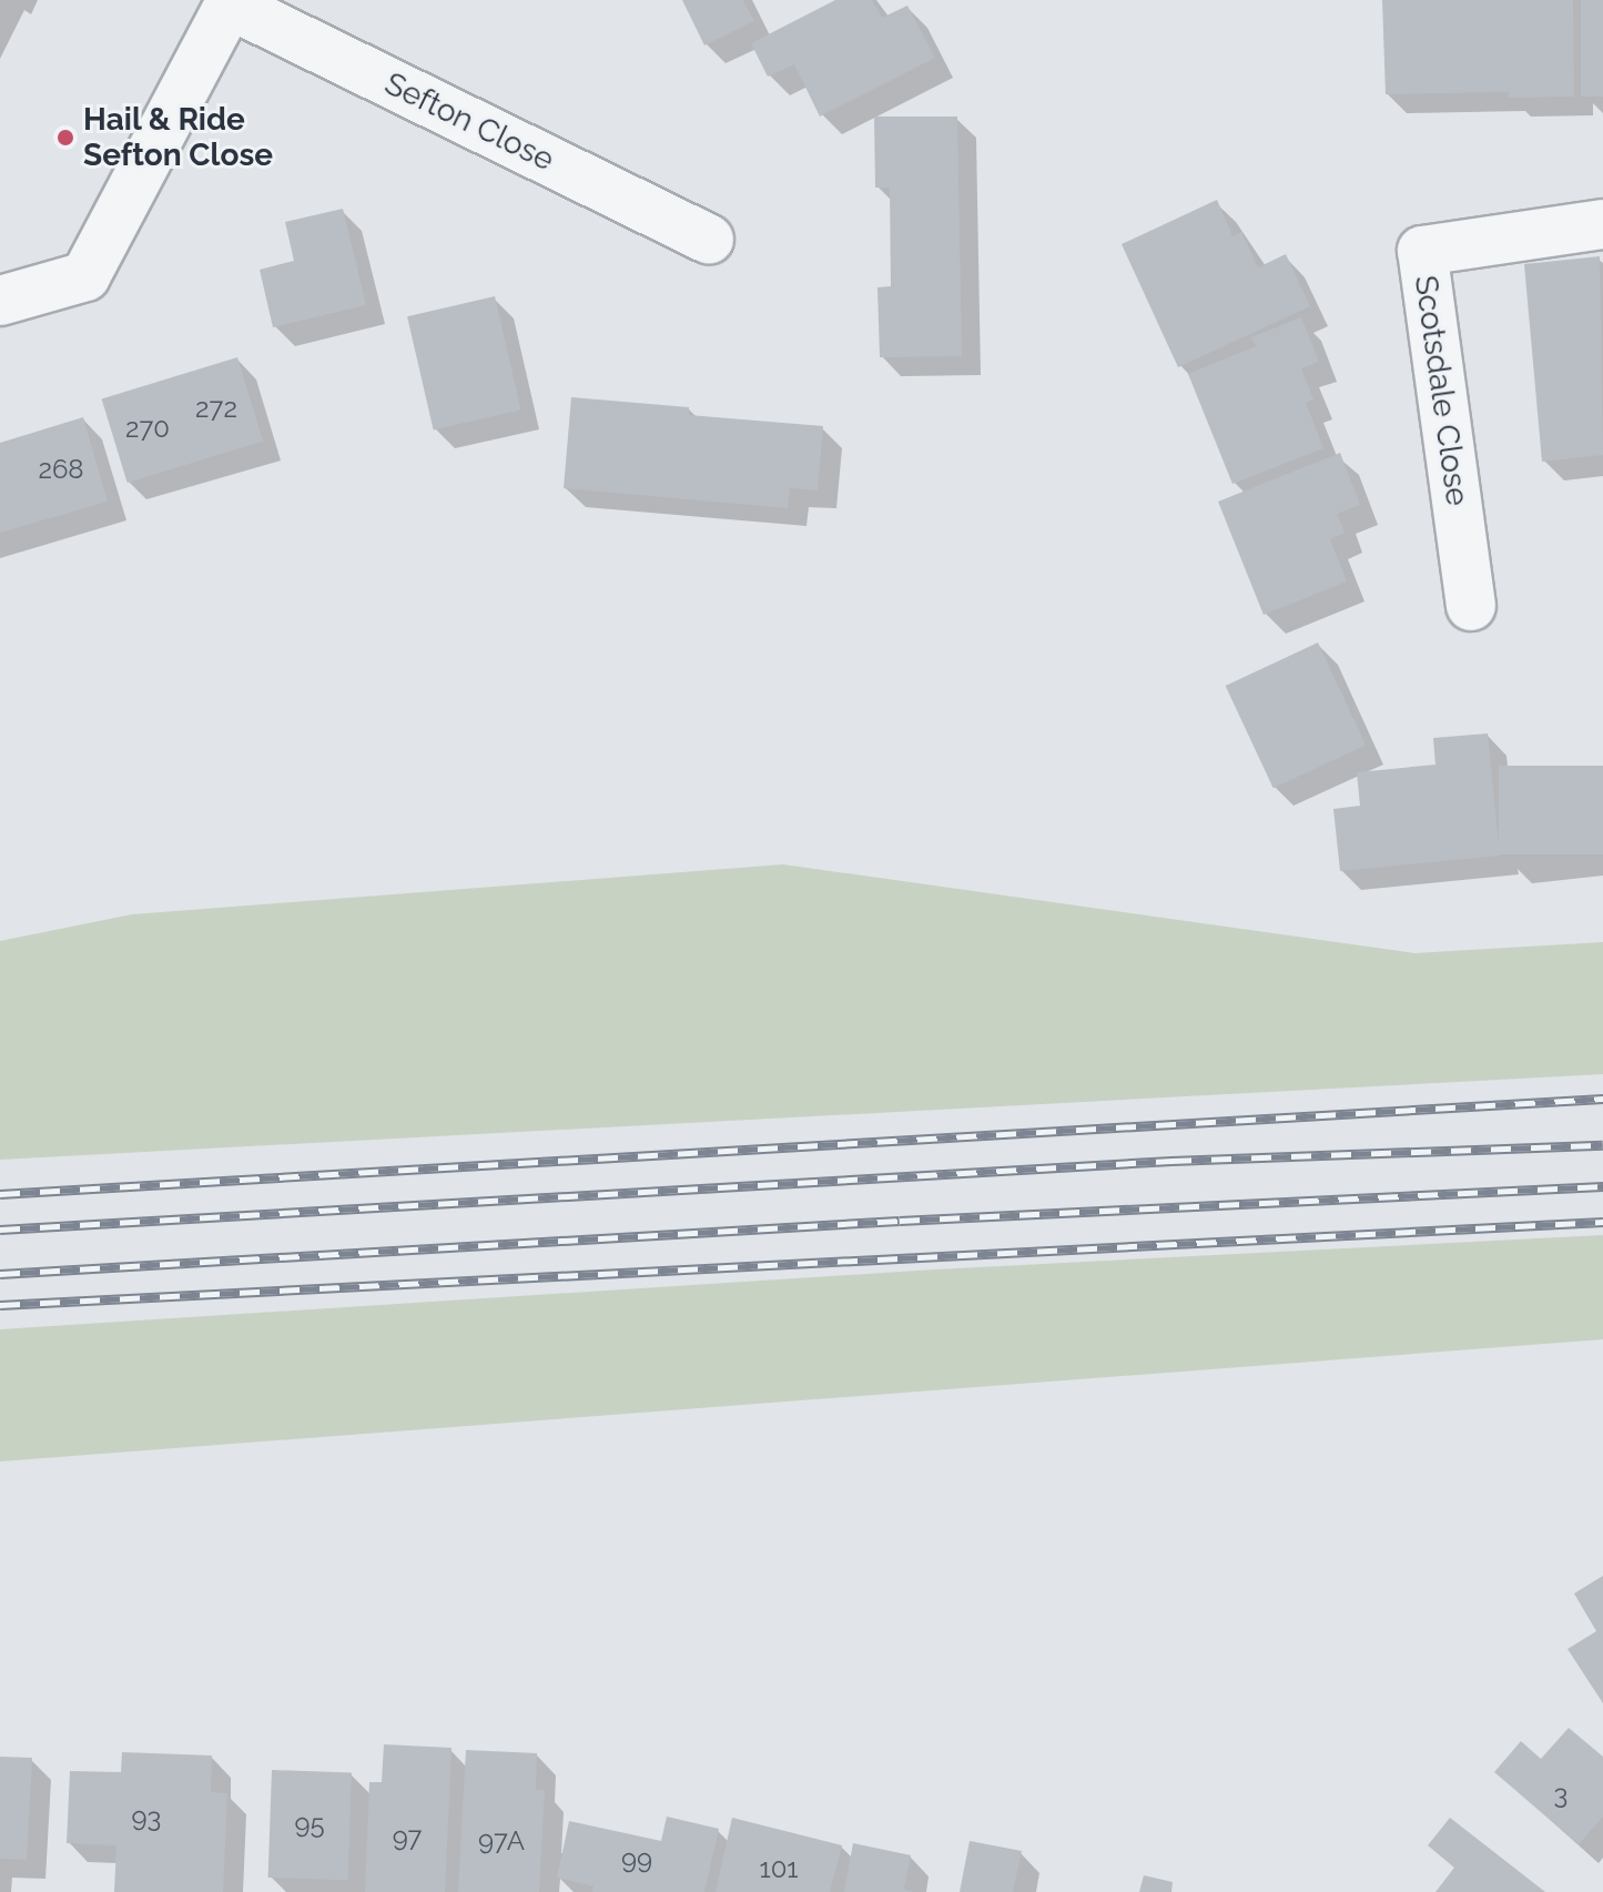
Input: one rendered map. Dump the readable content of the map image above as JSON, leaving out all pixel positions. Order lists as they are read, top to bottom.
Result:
{
  "streets": {
    "street": ["Sefton Close", "Scotsdale Close"]
  },
  "places": ["Hail & Ride Sefton Close"],
  "house_numbers": [
    "272",
    "270",
    "268",
    "3",
    "93",
    "95",
    "97",
    "97A",
    "99",
    "101"
  ]
}
